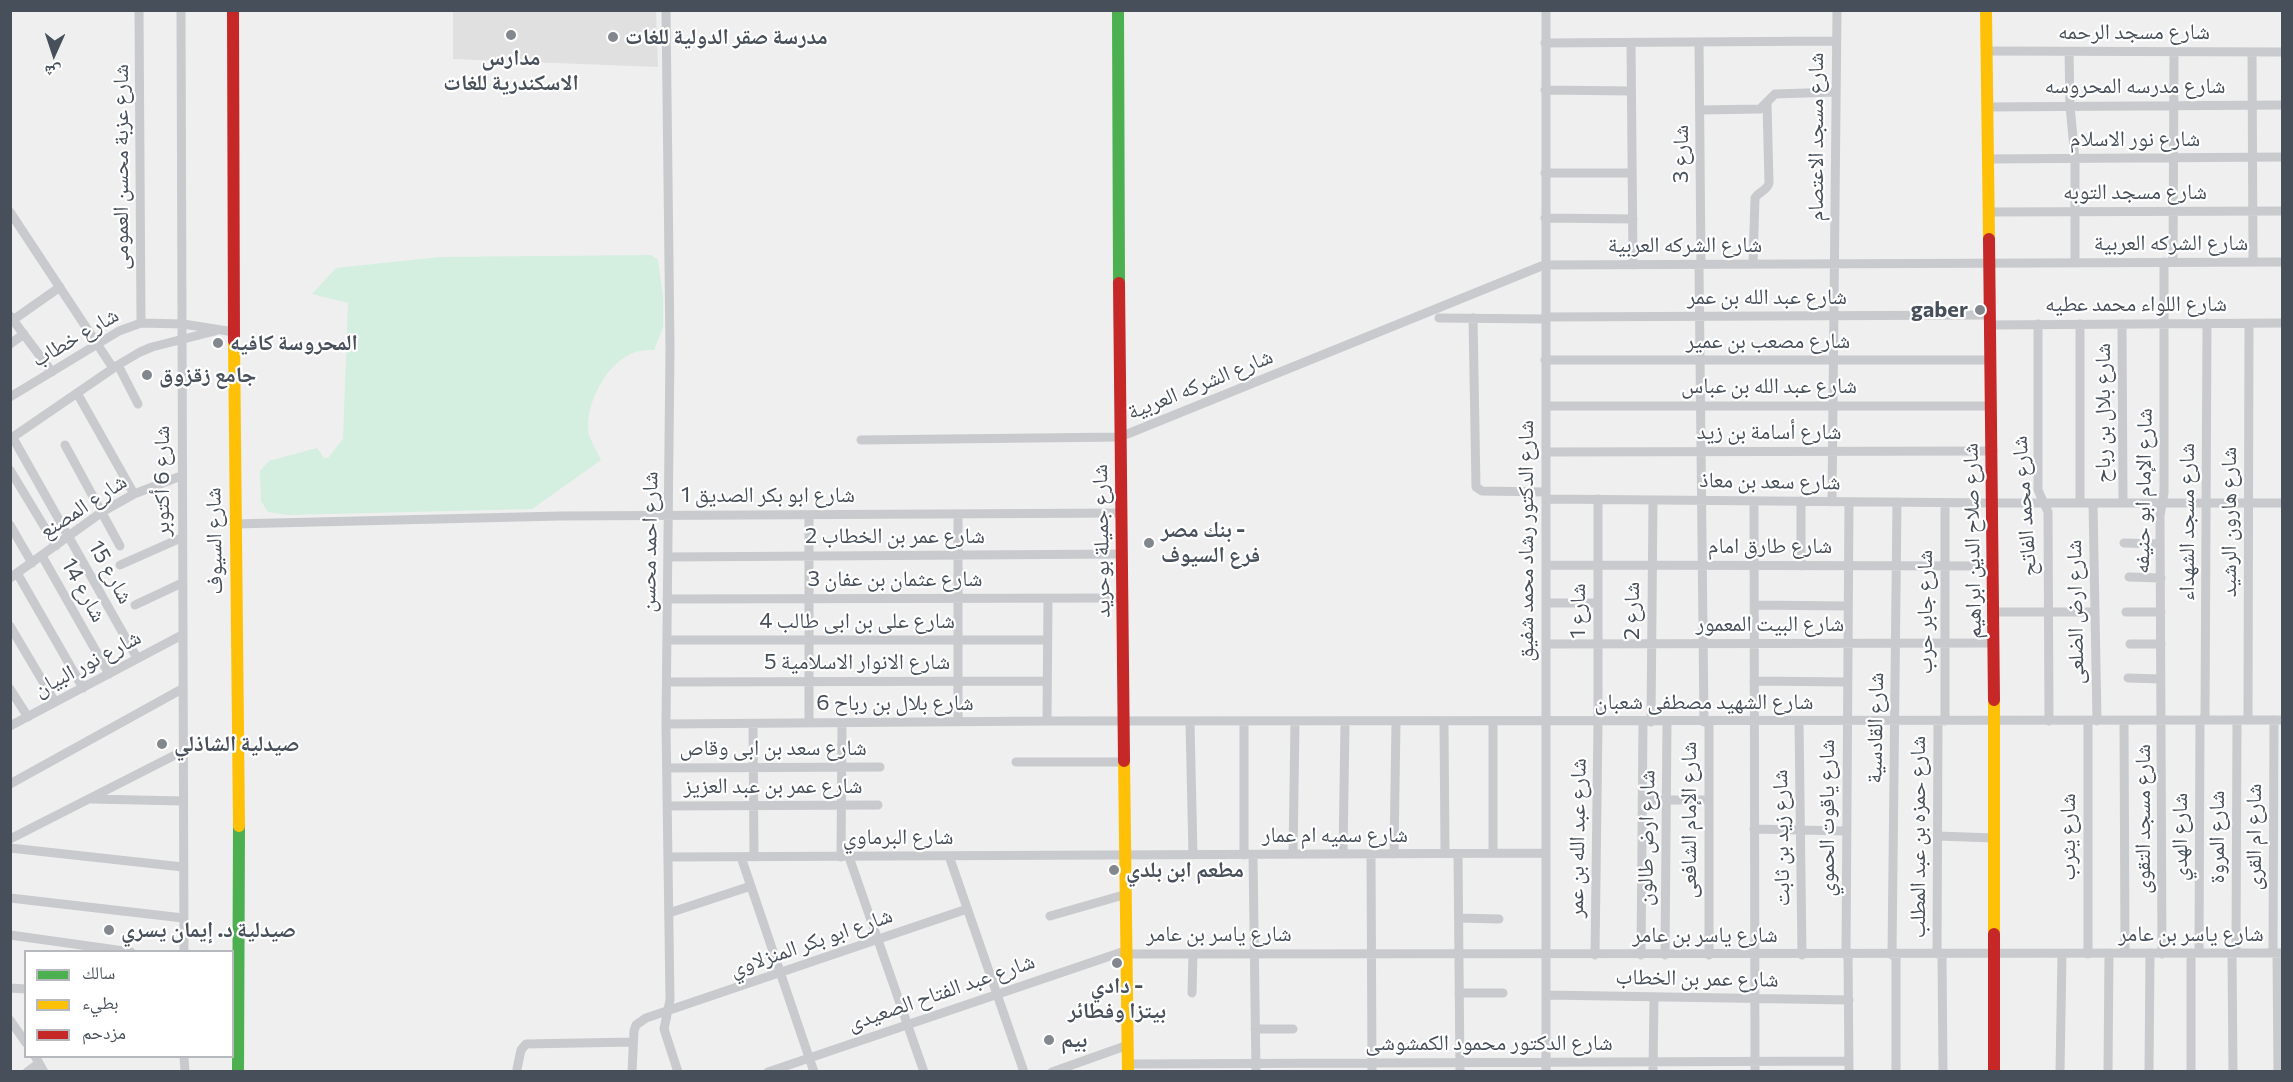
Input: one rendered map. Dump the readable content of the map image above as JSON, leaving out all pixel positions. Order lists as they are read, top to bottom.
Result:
{
  "streets": {
    "main road": ["شارع السيوف", "شارع جميلة بوحريد", "شارع صلاح الدين ابراهيم"],
    "street": [
      "شارع مسجد الرحمه",
      "شارع مدرسه المحروسه",
      "شارع مسجد الاعتصام",
      "شارع نور الاسلام",
      "شارع 3",
      "شارع عزبة محسن العمومى",
      "شارع مسجد التوبه",
      "شارع الشركه العربية",
      "شارع عبد الله بن عمر",
      "شارع اللواء محمد عطيه",
      "شارع خطاب",
      "شارع مصعب بن عمير",
      "شارع عبد الله بن عباس",
      "شارع بلال بن رباح",
      "شارع أسامة بن زيد",
      "شارع 6 أكتوبر",
      "شارع سعد بن معاذ",
      "شارع الإمام ابو حنيفه",
      "شارع ابو بكر الصديق 1",
      "شارع المصنع",
      "شارع محمد الفاتح",
      "شارع مسجد الشهداء",
      "شارع هارون الرشيد",
      "شارع عمر بن الخطاب 2",
      "شارع الدكتور رشاد محمد شفيق",
      "شارع احمد محسن",
      "شارع طارق امام",
      "شارع 15",
      "شارع عثمان بن عفان 3",
      "شارع 14",
      "شارع 1",
      "شارع 2",
      "شارع جابر حرب",
      "شارع ارض الضلعى",
      "شارع على بن ابى طالب 4",
      "شارع البيت المعمور",
      "شارع الانوار الاسلامية 5",
      "شارع نور البيان",
      "شارع الشهيد مصطفى شعبان",
      "شارع بلال بن رباح 6",
      "شارع القادسية",
      "شارع سعد بن ابى وقاص",
      "شارع عمر بن عبد العزيز",
      "شارع ياقوت الحموي",
      "شارع مسجد التقوى",
      "شارع الإمام الشافعى",
      "شارع سميه ام عمار",
      "شارع البرماوي",
      "شارع حمزه بن عبد المطلب",
      "شارع يثرب",
      "شارع الهدي",
      "شارع المروة",
      "شارع ام القرى",
      "شارع ارض طالون",
      "شارع زيد بن ثابت",
      "شارع ياسر بن عامر",
      "شارع ابو بكر المنزلاوي",
      "شارع عمر بن الخطاب",
      "شارع عبد الفتاح الصعيدى",
      "شارع الدكتور محمود الكمشوشى"
    ]
  },
  "crossings": [
    ["شارع مسجد الرحمه", "شارع الإمام ابو حنيفه"],
    ["شارع مسجد الرحمه", "شارع صلاح الدين ابراهيم"],
    ["شارع مدرسه المحروسه", "شارع الإمام ابو حنيفه"],
    ["شارع مدرسه المحروسه", "شارع صلاح الدين ابراهيم"],
    ["شارع مسجد الاعتصام", "شارع الشركه العربية"],
    ["شارع مسجد الاعتصام", "شارع عبد الله بن عمر"],
    ["شارع مسجد الاعتصام", "شارع مصعب بن عمير"],
    ["شارع مسجد الاعتصام", "شارع عبد الله بن عباس"],
    ["شارع مسجد الاعتصام", "شارع أسامة بن زيد"],
    ["شارع مسجد الاعتصام", "شارع سعد بن معاذ"],
    ["شارع نور الاسلام", "شارع الإمام ابو حنيفه"],
    ["شارع نور الاسلام", "شارع صلاح الدين ابراهيم"],
    ["شارع 3", "شارع الشركه العربية"],
    ["شارع 3", "شارع عبد الله بن عمر"],
    ["شارع 3", "شارع مصعب بن عمير"],
    ["شارع 3", "شارع عبد الله بن عباس"],
    ["شارع 3", "شارع أسامة بن زيد"],
    ["شارع 3", "شارع سعد بن معاذ"],
    ["شارع عزبة محسن العمومى", "شارع خطاب"],
    ["شارع مسجد التوبه", "شارع الإمام ابو حنيفه"],
    ["شارع مسجد التوبه", "شارع صلاح الدين ابراهيم"],
    ["شارع الشركه العربية", "شارع الإمام ابو حنيفه"],
    ["شارع الشركه العربية", "شارع جميلة بوحريد"],
    ["شارع الشركه العربية", "شارع الدكتور رشاد محمد شفيق"],
    ["شارع الشركه العربية", "شارع صلاح الدين ابراهيم"],
    ["شارع عبد الله بن عمر", "شارع اللواء محمد عطيه"],
    ["شارع عبد الله بن عمر", "شارع سعد بن معاذ"],
    ["شارع عبد الله بن عمر", "شارع الدكتور رشاد محمد شفيق"],
    ["شارع عبد الله بن عمر", "شارع صلاح الدين ابراهيم"],
    ["شارع عبد الله بن عمر", "شارع 1"],
    ["شارع عبد الله بن عمر", "شارع الشهيد مصطفى شعبان"],
    ["شارع عبد الله بن عمر", "شارع ياسر بن عامر"],
    ["شارع اللواء محمد عطيه", "شارع بلال بن رباح"],
    ["شارع اللواء محمد عطيه", "شارع الإمام ابو حنيفه"],
    ["شارع اللواء محمد عطيه", "شارع محمد الفاتح"],
    ["شارع اللواء محمد عطيه", "شارع مسجد الشهداء"],
    ["شارع اللواء محمد عطيه", "شارع هارون الرشيد"],
    ["شارع اللواء محمد عطيه", "شارع صلاح الدين ابراهيم"],
    ["شارع خطاب", "شارع 6 أكتوبر"],
    ["شارع خطاب", "شارع السيوف"],
    ["شارع مصعب بن عمير", "شارع الدكتور رشاد محمد شفيق"],
    ["شارع مصعب بن عمير", "شارع صلاح الدين ابراهيم"],
    ["شارع عبد الله بن عباس", "شارع الدكتور رشاد محمد شفيق"],
    ["شارع عبد الله بن عباس", "شارع صلاح الدين ابراهيم"],
    ["شارع بلال بن رباح", "شارع سعد بن معاذ"],
    ["شارع أسامة بن زيد", "شارع الدكتور رشاد محمد شفيق"],
    ["شارع أسامة بن زيد", "شارع صلاح الدين ابراهيم"],
    ["شارع 6 أكتوبر", "شارع المصنع"],
    ["شارع 6 أكتوبر", "شارع نور البيان"],
    ["شارع سعد بن معاذ", "شارع الإمام ابو حنيفه"],
    ["شارع سعد بن معاذ", "شارع محمد الفاتح"],
    ["شارع سعد بن معاذ", "شارع مسجد الشهداء"],
    ["شارع سعد بن معاذ", "شارع هارون الرشيد"],
    ["شارع سعد بن معاذ", "شارع الدكتور رشاد محمد شفيق"],
    ["شارع سعد بن معاذ", "شارع صلاح الدين ابراهيم"],
    ["شارع سعد بن معاذ", "شارع 1"],
    ["شارع سعد بن معاذ", "شارع 2"],
    ["شارع سعد بن معاذ", "شارع جابر حرب"],
    ["شارع سعد بن معاذ", "شارع ارض الضلعى"],
    ["شارع سعد بن معاذ", "شارع القادسية"],
    ["شارع سعد بن معاذ", "شارع ياقوت الحموي"],
    ["شارع الإمام ابو حنيفه", "شارع الشهيد مصطفى شعبان"],
    ["شارع الإمام ابو حنيفه", "شارع مسجد التقوى"],
    ["شارع ابو بكر الصديق 1", "شارع السيوف"],
    ["شارع ابو بكر الصديق 1", "شارع جميلة بوحريد"],
    ["شارع ابو بكر الصديق 1", "شارع احمد محسن"],
    ["شارع المصنع", "شارع 15"],
    ["شارع المصنع", "شارع 14"],
    ["شارع محمد الفاتح", "شارع الشهيد مصطفى شعبان"],
    ["شارع مسجد الشهداء", "شارع الشهيد مصطفى شعبان"],
    ["شارع مسجد الشهداء", "شارع الهدي"],
    ["شارع هارون الرشيد", "شارع الشهيد مصطفى شعبان"],
    ["شارع عمر بن الخطاب 2", "شارع جميلة بوحريد"],
    ["شارع عمر بن الخطاب 2", "شارع احمد محسن"],
    ["شارع جميلة بوحريد", "شارع عثمان بن عفان 3"],
    ["شارع جميلة بوحريد", "شارع الشهيد مصطفى شعبان"],
    ["شارع جميلة بوحريد", "شارع بلال بن رباح 6"],
    ["شارع جميلة بوحريد", "شارع سميه ام عمار"],
    ["شارع جميلة بوحريد", "شارع البرماوي"],
    ["شارع جميلة بوحريد", "شارع ياسر بن عامر"],
    ["شارع جميلة بوحريد", "شارع عبد الفتاح الصعيدى"],
    ["شارع جميلة بوحريد", "شارع الدكتور محمود الكمشوشى"],
    ["شارع الدكتور رشاد محمد شفيق", "شارع طارق امام"],
    ["شارع الدكتور رشاد محمد شفيق", "شارع البيت المعمور"],
    ["شارع الدكتور رشاد محمد شفيق", "شارع الشهيد مصطفى شعبان"],
    ["شارع الدكتور رشاد محمد شفيق", "شارع سميه ام عمار"],
    ["شارع الدكتور رشاد محمد شفيق", "شارع ياسر بن عامر"],
    ["شارع الدكتور رشاد محمد شفيق", "شارع عمر بن الخطاب"],
    ["شارع الدكتور رشاد محمد شفيق", "شارع الدكتور محمود الكمشوشى"],
    ["شارع صلاح الدين ابراهيم", "شارع طارق امام"],
    ["شارع صلاح الدين ابراهيم", "شارع البيت المعمور"],
    ["شارع صلاح الدين ابراهيم", "شارع الشهيد مصطفى شعبان"],
    ["شارع صلاح الدين ابراهيم", "شارع ياسر بن عامر"],
    ["شارع احمد محسن", "شارع عثمان بن عفان 3"],
    ["شارع احمد محسن", "شارع على بن ابى طالب 4"],
    ["شارع احمد محسن", "شارع الانوار الاسلامية 5"],
    ["شارع احمد محسن", "شارع بلال بن رباح 6"],
    ["شارع احمد محسن", "شارع سعد بن ابى وقاص"],
    ["شارع احمد محسن", "شارع عمر بن عبد العزيز"],
    ["شارع احمد محسن", "شارع البرماوي"],
    ["شارع احمد محسن", "شارع ابو بكر المنزلاوي"],
    ["شارع طارق امام", "شارع 1"],
    ["شارع طارق امام", "شارع 2"],
    ["شارع طارق امام", "شارع جابر حرب"],
    ["شارع طارق امام", "شارع القادسية"],
    ["شارع طارق امام", "شارع ياقوت الحموي"],
    ["شارع 15", "شارع نور البيان"],
    ["شارع 14", "شارع نور البيان"],
    ["شارع 1", "شارع البيت المعمور"],
    ["شارع 1", "شارع الشهيد مصطفى شعبان"],
    ["شارع 2", "شارع البيت المعمور"],
    ["شارع 2", "شارع الشهيد مصطفى شعبان"],
    ["شارع 2", "شارع ياسر بن عامر"],
    ["شارع جابر حرب", "شارع البيت المعمور"],
    ["شارع جابر حرب", "شارع الشهيد مصطفى شعبان"],
    ["شارع جابر حرب", "شارع حمزه بن عبد المطلب"],
    ["شارع ارض الضلعى", "شارع الشهيد مصطفى شعبان"],
    ["شارع ارض الضلعى", "شارع يثرب"],
    ["شارع البيت المعمور", "شارع القادسية"],
    ["شارع البيت المعمور", "شارع ياقوت الحموي"],
    ["شارع الشهيد مصطفى شعبان", "شارع بلال بن رباح 6"],
    ["شارع الشهيد مصطفى شعبان", "شارع القادسية"],
    ["شارع الشهيد مصطفى شعبان", "شارع ياقوت الحموي"],
    ["شارع الشهيد مصطفى شعبان", "شارع مسجد التقوى"],
    ["شارع الشهيد مصطفى شعبان", "شارع الإمام الشافعى"],
    ["شارع الشهيد مصطفى شعبان", "شارع حمزه بن عبد المطلب"],
    ["شارع الشهيد مصطفى شعبان", "شارع يثرب"],
    ["شارع الشهيد مصطفى شعبان", "شارع الهدي"],
    ["شارع الشهيد مصطفى شعبان", "شارع المروة"],
    ["شارع الشهيد مصطفى شعبان", "شارع ام القرى"],
    ["شارع الشهيد مصطفى شعبان", "شارع ارض طالون"],
    ["شارع الشهيد مصطفى شعبان", "شارع زيد بن ثابت"],
    ["شارع القادسية", "شارع ياسر بن عامر"],
    ["شارع ياقوت الحموي", "شارع ياسر بن عامر"],
    ["شارع ياقوت الحموي", "شارع عمر بن الخطاب"],
    ["شارع ياقوت الحموي", "شارع الدكتور محمود الكمشوشى"],
    ["شارع مسجد التقوى", "شارع ياسر بن عامر"],
    ["شارع الإمام الشافعى", "شارع ياسر بن عامر"],
    ["شارع سميه ام عمار", "شارع البرماوي"],
    ["شارع حمزه بن عبد المطلب", "شارع ياسر بن عامر"],
    ["شارع يثرب", "شارع ياسر بن عامر"],
    ["شارع الهدي", "شارع ياسر بن عامر"],
    ["شارع المروة", "شارع ياسر بن عامر"],
    ["شارع ام القرى", "شارع ياسر بن عامر"],
    ["شارع ارض طالون", "شارع ياسر بن عامر"],
    ["شارع زيد بن ثابت", "شارع ياسر بن عامر"],
    ["شارع ياسر بن عامر", "شارع عبد الفتاح الصعيدى"]
  ],
  "places": [
    "مدارس الاسكندرية للغات",
    "مدرسة صقر الدولية للغات",
    "gaber",
    "المحروسة كافيه",
    "جامع زقزوق",
    "بنك مصر - فرع السيوف",
    "صيدلية الشاذلي",
    "مطعم ابن بلدي",
    "صيدلية د. إيمان يسري",
    "دادي - بيتزا وفطائر",
    "بيم"
  ],
  "legend": ["سالك", "بطيء", "مزدحم"],
  "north": "bottom"
}
